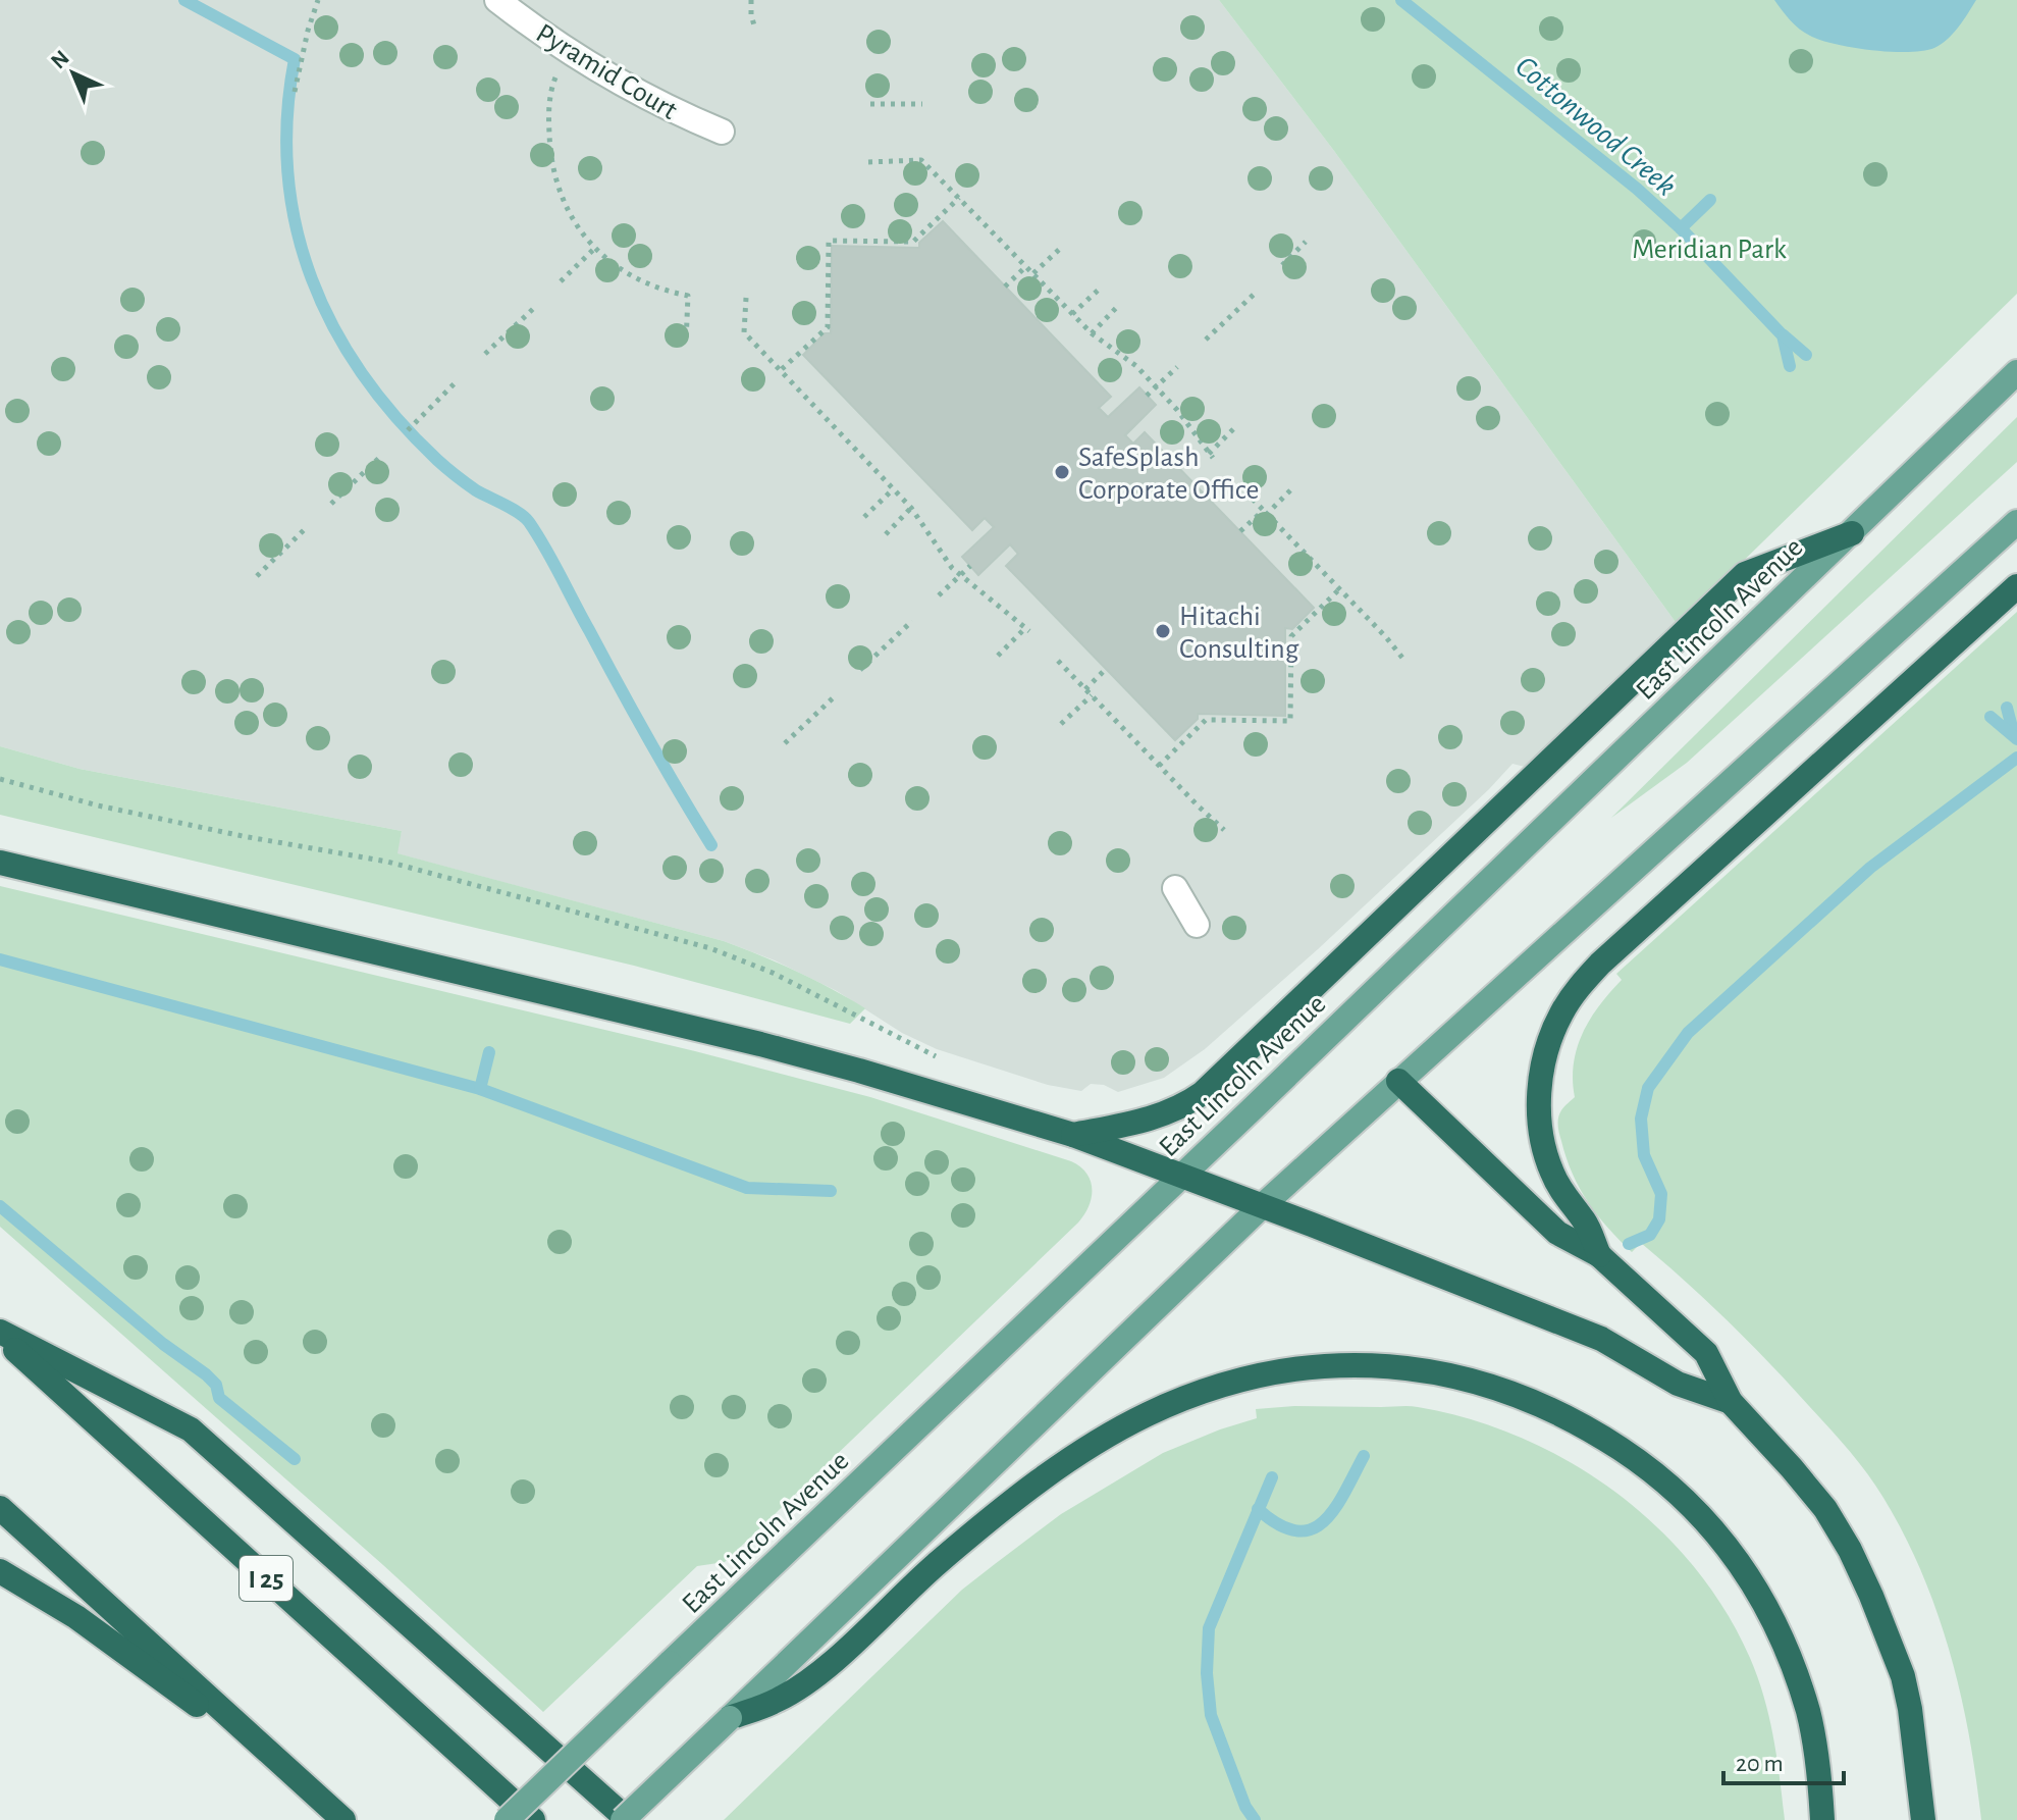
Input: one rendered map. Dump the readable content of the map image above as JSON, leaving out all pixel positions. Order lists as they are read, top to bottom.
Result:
{
  "streets": {
    "highway": ["I 25"],
    "main road": ["East Lincoln Avenue"],
    "street": ["Pyramid Court"]
  },
  "water": ["Cottonwood Creek"],
  "parks": ["Meridian Park"],
  "places": ["SafeSplash Corporate Office", "Hitachi Consulting"],
  "scale_bar": "20 m",
  "north": "top left"
}
